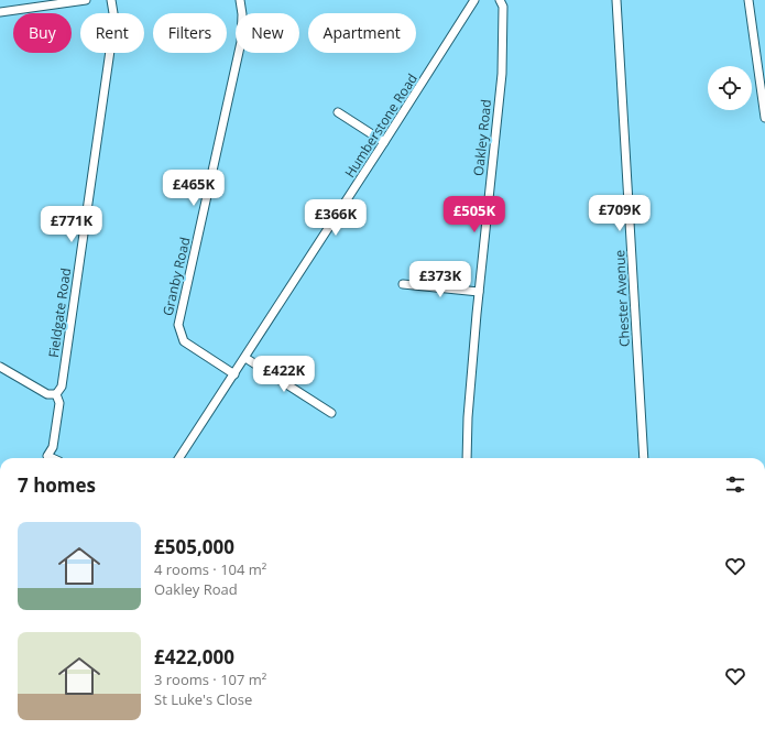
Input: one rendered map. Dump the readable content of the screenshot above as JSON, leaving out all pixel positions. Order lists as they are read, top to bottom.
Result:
{
  "streets": {
    "street": [
      "Humberstone Road",
      "Oakley Road",
      "Granby Road",
      "Chester Avenue",
      "Fieldgate Road"
    ]
  },
  "crossings": [
    ["Humberstone Road", "Granby Road"]
  ],
  "page": {
    "chip": [
      "Buy",
      "Rent",
      "Filters",
      "New",
      "Apartment"
    ],
    "price": [
      "£465K",
      "£709K",
      "£505K",
      "£366K",
      "£771K",
      "£373K",
      "£422K"
    ],
    "heading": "7 homes",
    "list": [
      {
        "name": "£505,000",
        "note": "4 rooms · 104 m² · Oakley Road"
      },
      {
        "name": "£422,000",
        "note": "3 rooms · 107 m² · St Luke's Close"
      }
    ]
  }
}
